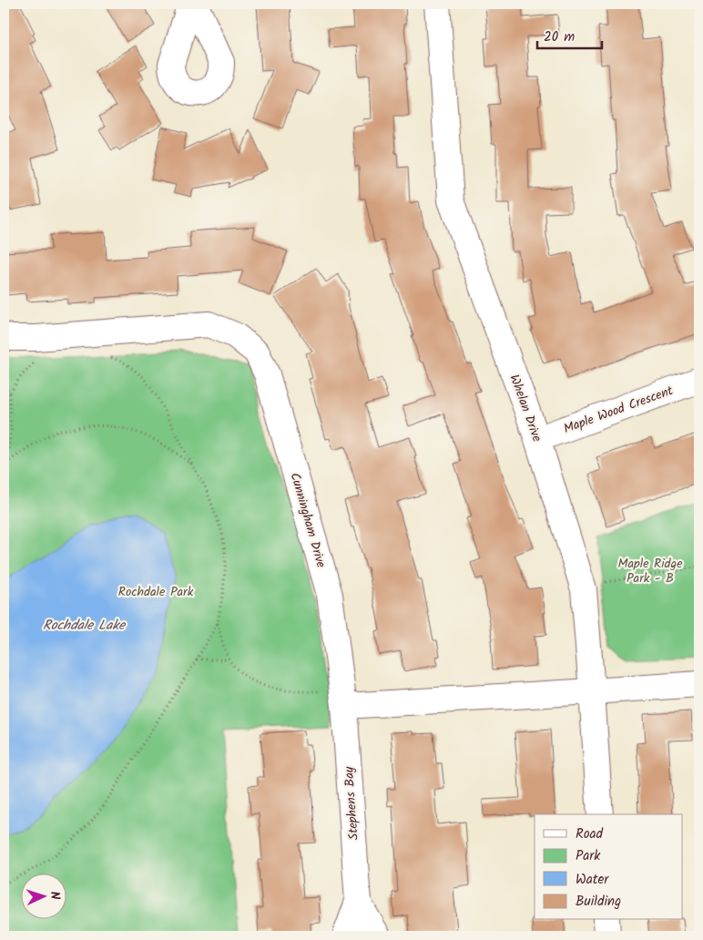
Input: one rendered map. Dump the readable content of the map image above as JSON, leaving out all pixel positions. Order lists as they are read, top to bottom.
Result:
{
  "streets": {
    "street": [
      "Whelan Drive",
      "Maple Wood Crescent",
      "Cunningham Drive",
      "Stephens Bay"
    ]
  },
  "crossings": [
    ["Whelan Drive", "Maple Wood Crescent"],
    ["Cunningham Drive", "Stephens Bay"]
  ],
  "water": ["Rochdale Lake"],
  "parks": ["Maple Ridge Park - B", "Rochdale Park"],
  "legend": [
    "Road",
    "Park",
    "Water",
    "Building"
  ],
  "scale_bar": "20 m",
  "north": "right"
}
